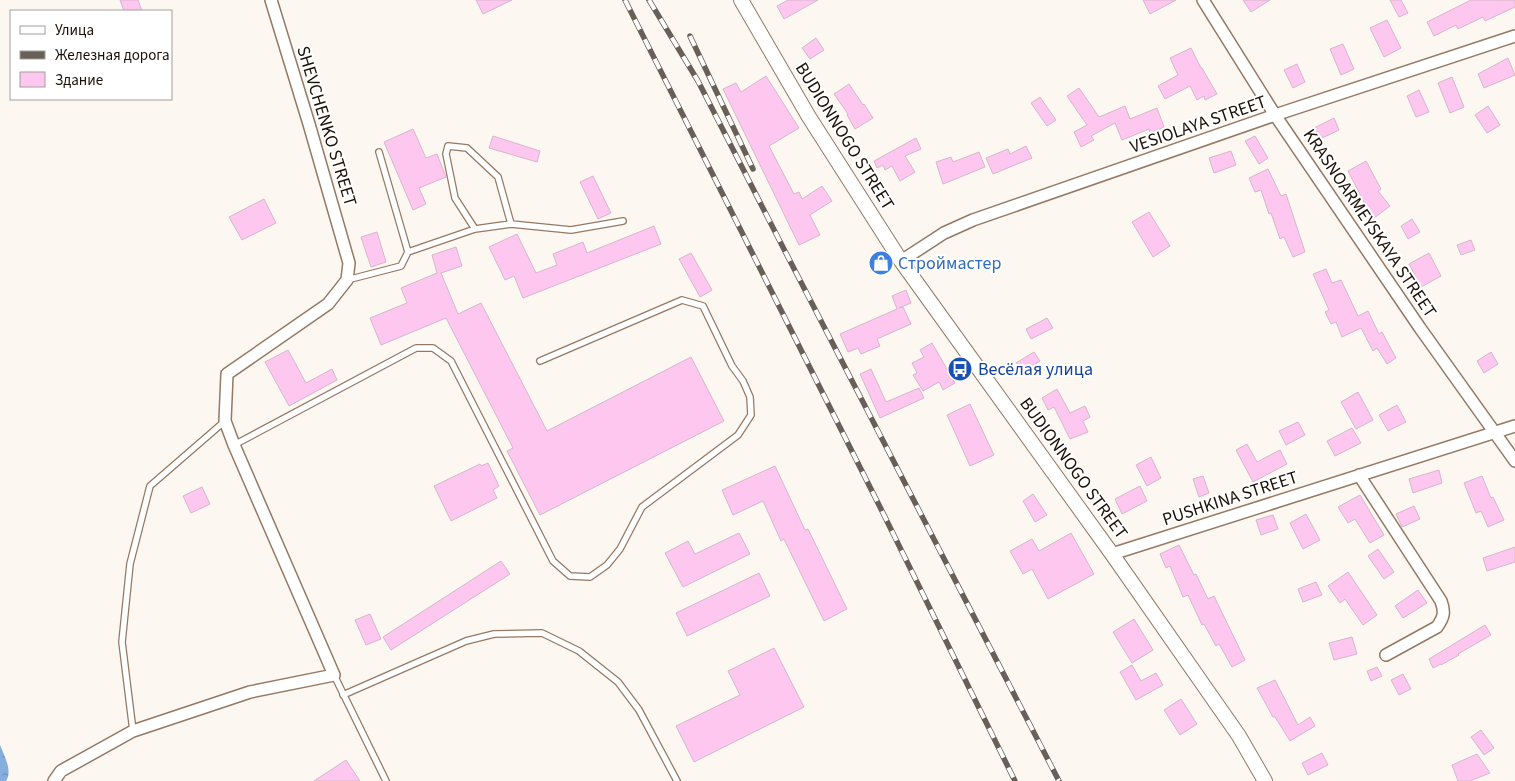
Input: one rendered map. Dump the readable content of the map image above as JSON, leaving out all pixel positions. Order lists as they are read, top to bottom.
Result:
{
  "streets": {
    "street": [
      "VESIOLAYA STREET",
      "SHEVCHENKO STREET",
      "BUDIONNOGO STREET",
      "KRASNOARMEYSKAYA STREET",
      "PUSHKINA STREET"
    ]
  },
  "crossings": [
    ["VESIOLAYA STREET", "BUDIONNOGO STREET"],
    ["VESIOLAYA STREET", "KRASNOARMEYSKAYA STREET"],
    ["BUDIONNOGO STREET", "PUSHKINA STREET"],
    ["KRASNOARMEYSKAYA STREET", "PUSHKINA STREET"]
  ],
  "places": {
    "shop": ["Строймастер"],
    "bus stop": ["Весёлая улица"]
  },
  "legend": ["Улица", "Железная дорога", "Здание"]
}
